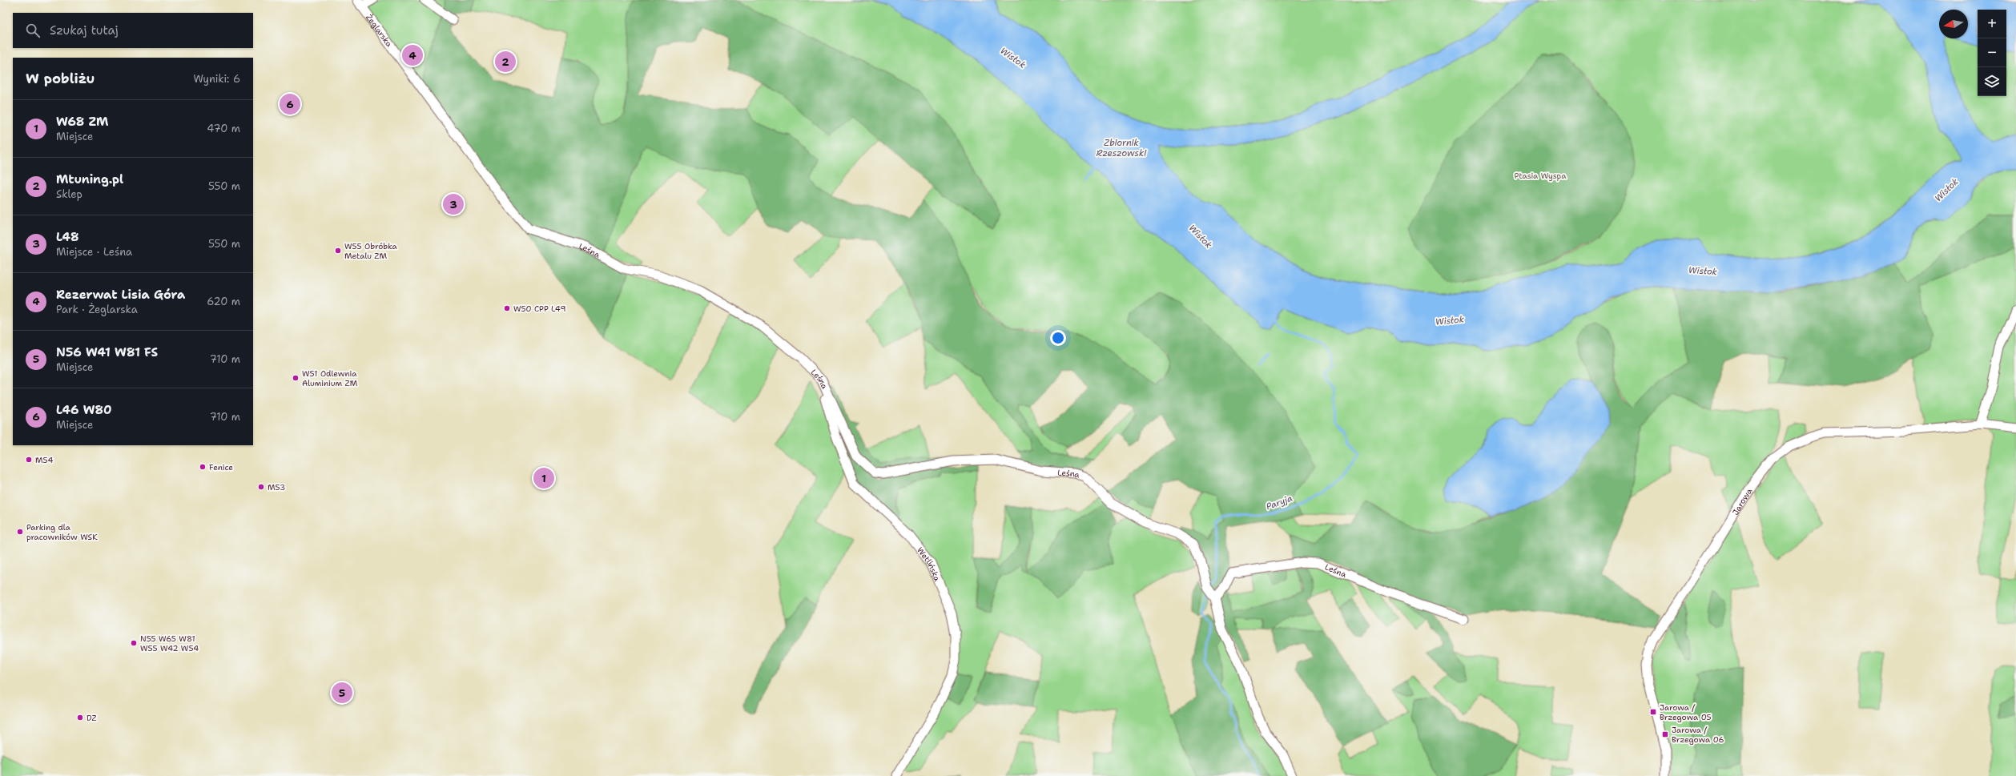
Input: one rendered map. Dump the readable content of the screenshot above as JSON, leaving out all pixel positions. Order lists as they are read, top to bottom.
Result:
{
  "streets": {
    "street": [
      "Żeglarska",
      "Leśna",
      "Jarowa",
      "Wetlińska"
    ]
  },
  "crossings": [
    ["Żeglarska", "Leśna"],
    ["Leśna", "Wetlińska"]
  ],
  "water": ["Wisłok", "Zbiornik Rzeszowski", "Paryja"],
  "parks": ["Ptasia Wyspa"],
  "places": {
    "other": [
      "W55 Obróbka Metalu ZM",
      "W50 CPP L49",
      "W51 Odlewnia Aluminium ZM",
      "M54",
      "Fenice",
      "M53",
      "Parking dla pracowników WSK",
      "N55 W65 W81 W55 W42 W54",
      "DZ"
    ],
    "transit": ["Jarowa / Brzegowa 05", "Jarowa / Brzegowa 06"]
  },
  "north": "left",
  "page": {
    "map_buttons": ["+", "−"],
    "search": "Szukaj tutaj",
    "pins": [
      "4",
      "2",
      "6",
      "3",
      "1",
      "5"
    ],
    "heading": ["W pobliżu", "Wyniki: 6"],
    "list": [
      {
        "mark": "1",
        "name": "W68 ZM",
        "note": "Miejsce",
        "value": "470 m"
      },
      {
        "mark": "2",
        "name": "Mtuning.pl",
        "note": "Sklep",
        "value": "550 m"
      },
      {
        "mark": "3",
        "name": "L48",
        "note": "Miejsce · Leśna",
        "value": "550 m"
      },
      {
        "mark": "4",
        "name": "Rezerwat Lisia Góra",
        "note": "Park · Żeglarska",
        "value": "620 m"
      },
      {
        "mark": "5",
        "name": "N56 W41 W81 FS",
        "note": "Miejsce",
        "value": "710 m"
      },
      {
        "mark": "6",
        "name": "L46 W80",
        "note": "Miejsce",
        "value": "710 m"
      }
    ]
  }
}
